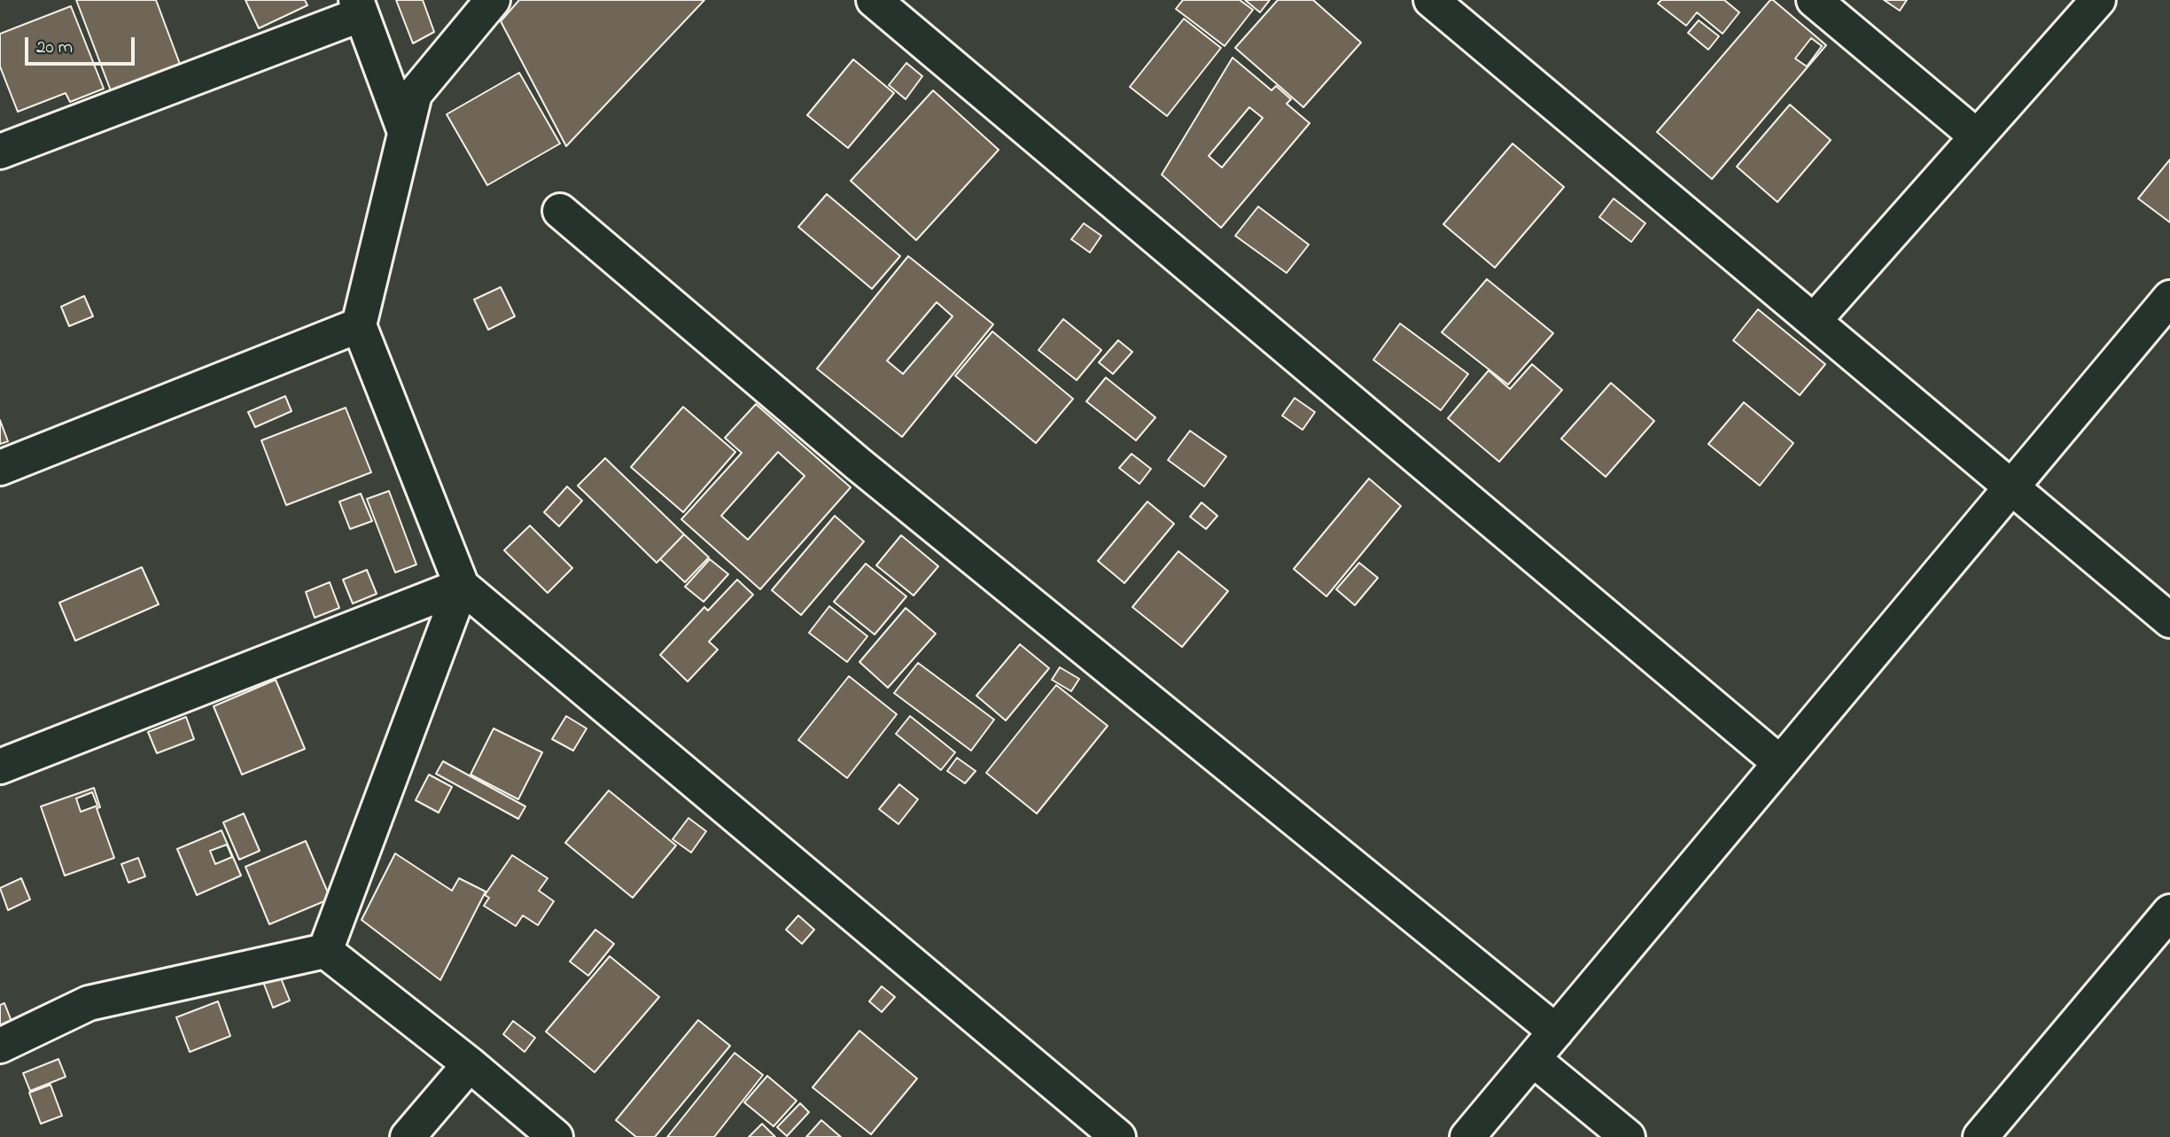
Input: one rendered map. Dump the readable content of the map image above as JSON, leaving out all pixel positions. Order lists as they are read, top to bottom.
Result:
{
  "scale_bar": "20 m"
}
